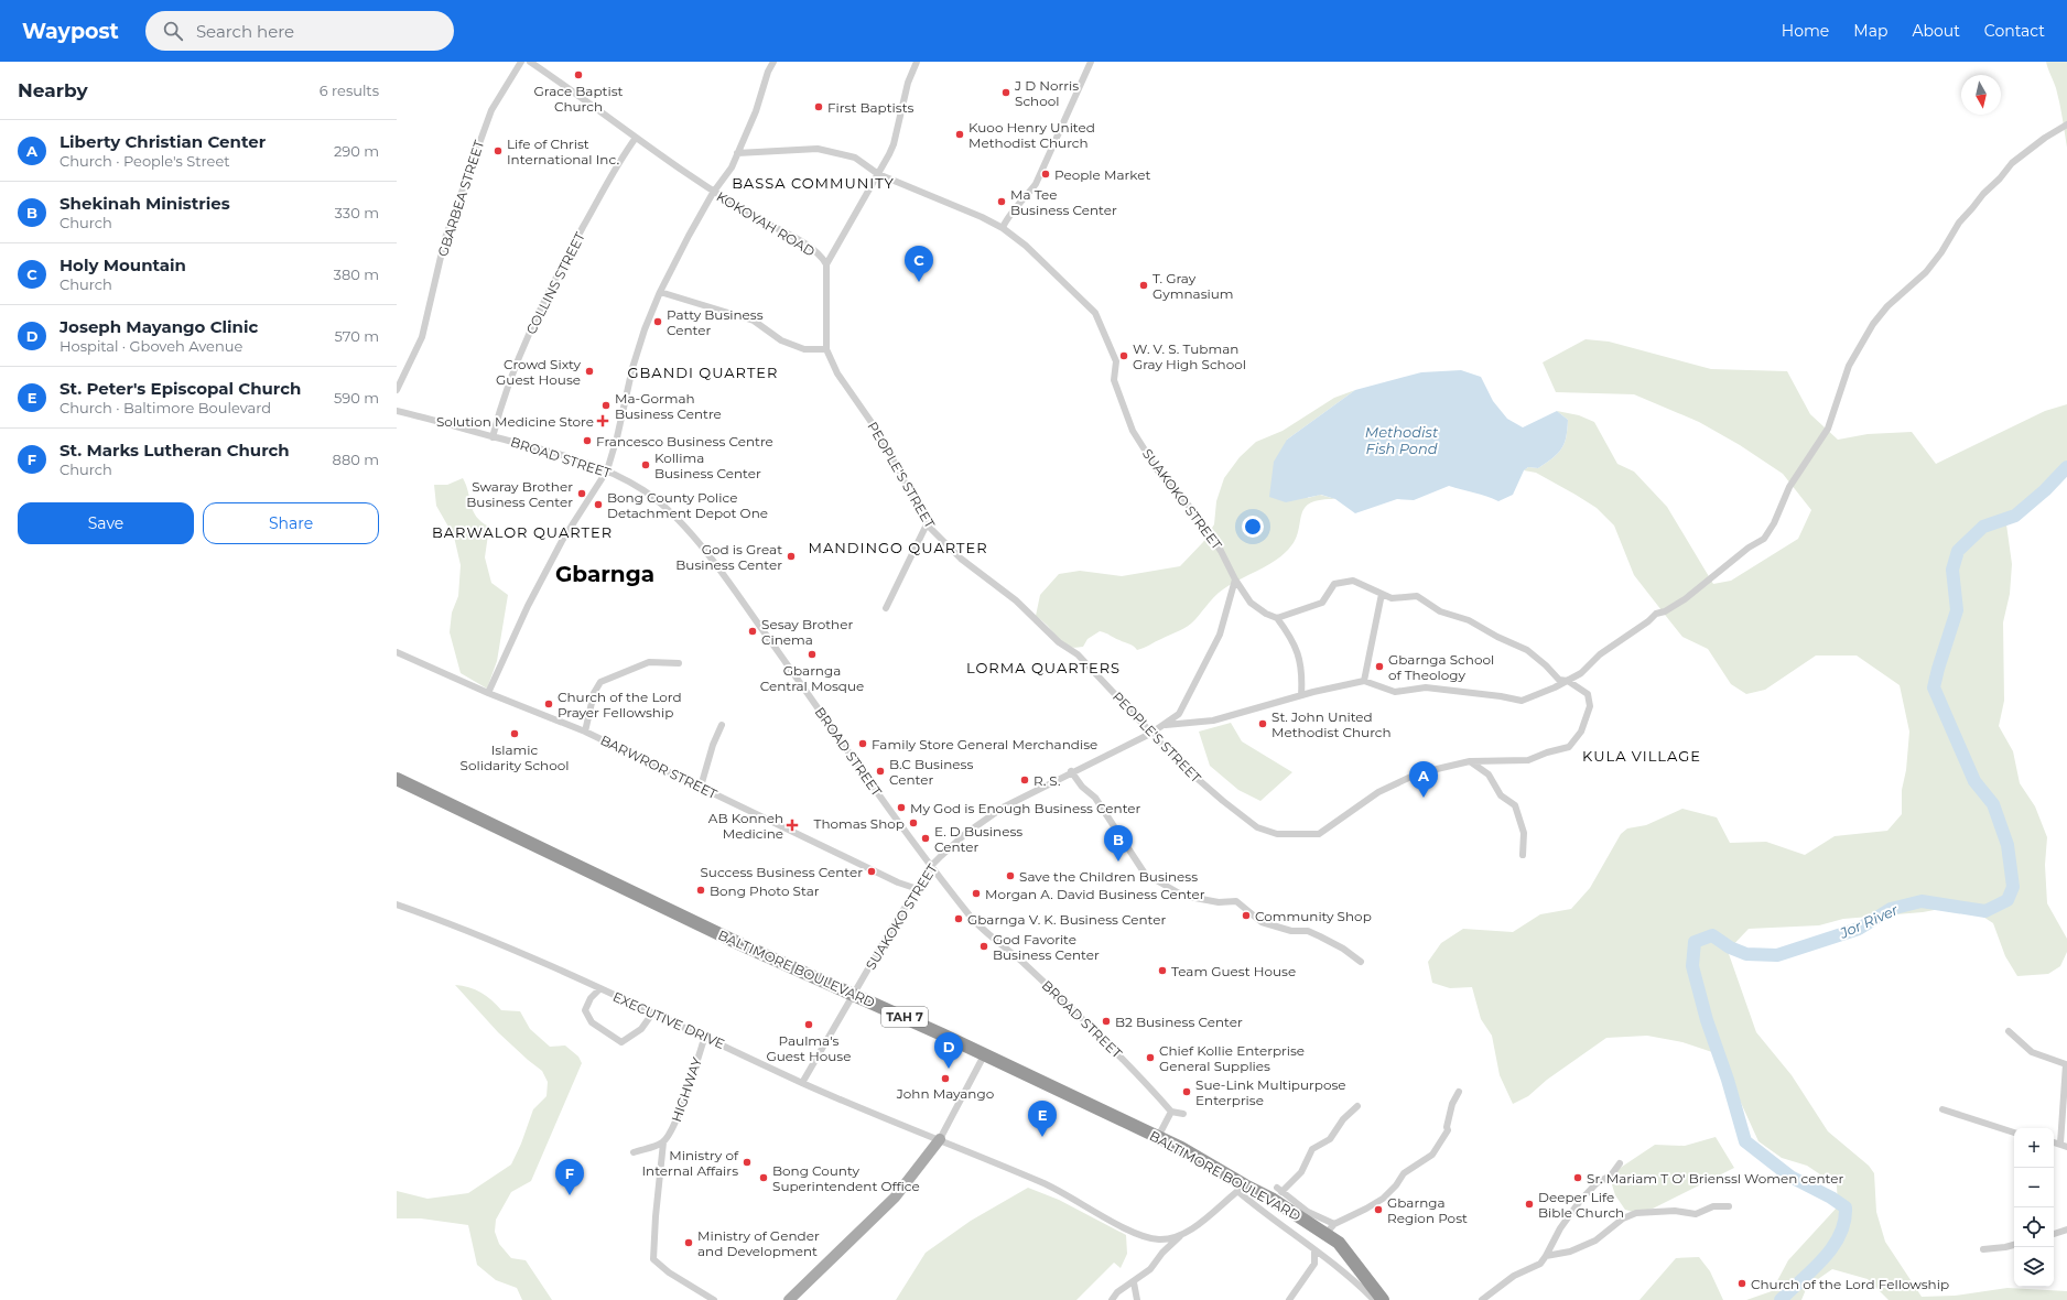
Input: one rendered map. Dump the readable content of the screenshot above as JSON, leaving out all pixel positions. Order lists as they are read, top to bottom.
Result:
{
  "streets": {
    "highway": ["BALTIMORE BOULEVARD", "TAH 7"],
    "street": [
      "GBARBEA STREET",
      "KOKOYAH ROAD",
      "COLLINS STREET",
      "BROAD STREET",
      "PEOPLE'S STREET",
      "SUAKOKO STREET",
      "BARWROR STREET",
      "EXECUTIVE DRIVE",
      "HIGHWAY"
    ]
  },
  "crossings": [
    ["KOKOYAH ROAD", "COLLINS STREET"],
    ["KOKOYAH ROAD", "PEOPLE'S STREET"],
    ["COLLINS STREET", "BROAD STREET"],
    ["BROAD STREET", "SUAKOKO STREET"],
    ["PEOPLE'S STREET", "SUAKOKO STREET"],
    ["SUAKOKO STREET", "BARWROR STREET"],
    ["SUAKOKO STREET", "BALTIMORE BOULEVARD"],
    ["SUAKOKO STREET", "EXECUTIVE DRIVE"],
    ["EXECUTIVE DRIVE", "HIGHWAY"]
  ],
  "districts": [
    "BASSA COMMUNITY",
    "GBANDI QUARTER",
    "BARWALOR QUARTER",
    "MANDINGO QUARTER",
    "Gbarnga",
    "LORMA QUARTERS",
    "KULA VILLAGE"
  ],
  "water": ["Methodist Fish Pond", "Jor River"],
  "places": {
    "other": [
      "Grace Baptist Church",
      "J D Norris School",
      "First Baptists",
      "Kuoo Henry United Methodist Church",
      "Life of Christ International Inc.",
      "People Market",
      "Ma Tee Business Center",
      "T. Gray Gymnasium",
      "Patty Business Center",
      "W. V. S. Tubman Gray High School",
      "Crowd Sixty Guest House",
      "Ma-Gormah Business Centre",
      "Francesco Business Centre",
      "Kollima Business Center",
      "Swaray Brother Business Center",
      "Bong County Police Detachment Depot One",
      "God is Great Business Center",
      "Sesay Brother Cinema",
      "Gbarnga Central Mosque",
      "Gbarnga School of Theology",
      "Church of the Lord Prayer Fellowship",
      "St. John United Methodist Church",
      "Islamic Solidarity School",
      "Family Store General Merchandise",
      "B.C Business Center",
      "R. S.",
      "My God is Enough Business Center",
      "Thomas Shop",
      "E. D Business Center",
      "Success Business Center",
      "Save the Children Business",
      "Bong Photo Star",
      "Morgan A. David Business Center",
      "Community Shop",
      "Gbarnga V. K. Business Center",
      "God Favorite Business Center",
      "Team Guest House",
      "B2 Business Center",
      "Paulma's Guest House",
      "Chief Kollie Enterprise General Supplies",
      "John Mayango",
      "Sue-Link Multipurpose Enterprise",
      "Ministry of Internal Affairs",
      "Bong County Superintendent Office",
      "Sr. Mariam T O' Brienssl Women center",
      "Deeper Life Bible Church",
      "Gbarnga Region Post",
      "Ministry of Gender and Development",
      "Church of the Lord Fellowship"
    ],
    "health": ["Solution Medicine Store", "AB Konneh Medicine"]
  },
  "north": "bottom",
  "page": {
    "header": "Waypost",
    "search": "Search here",
    "nav": [
      "Home",
      "Map",
      "About",
      "Contact"
    ],
    "heading": ["Nearby", "6 results"],
    "list": [
      {
        "mark": "A",
        "name": "Liberty Christian Center",
        "note": "Church · People's Street",
        "value": "290 m"
      },
      {
        "mark": "B",
        "name": "Shekinah Ministries",
        "note": "Church",
        "value": "330 m"
      },
      {
        "mark": "C",
        "name": "Holy Mountain",
        "note": "Church",
        "value": "380 m"
      },
      {
        "mark": "D",
        "name": "Joseph Mayango Clinic",
        "note": "Hospital · Gboveh Avenue",
        "value": "570 m"
      },
      {
        "mark": "E",
        "name": "St. Peter's Episcopal Church",
        "note": "Church · Baltimore Boulevard",
        "value": "590 m"
      },
      {
        "mark": "F",
        "name": "St. Marks Lutheran Church",
        "note": "Church",
        "value": "880 m"
      }
    ],
    "pins": [
      "C",
      "A",
      "B",
      "D",
      "E",
      "F"
    ],
    "buttons": ["Save", "Share"],
    "map_buttons": ["+", "−"]
  }
}
